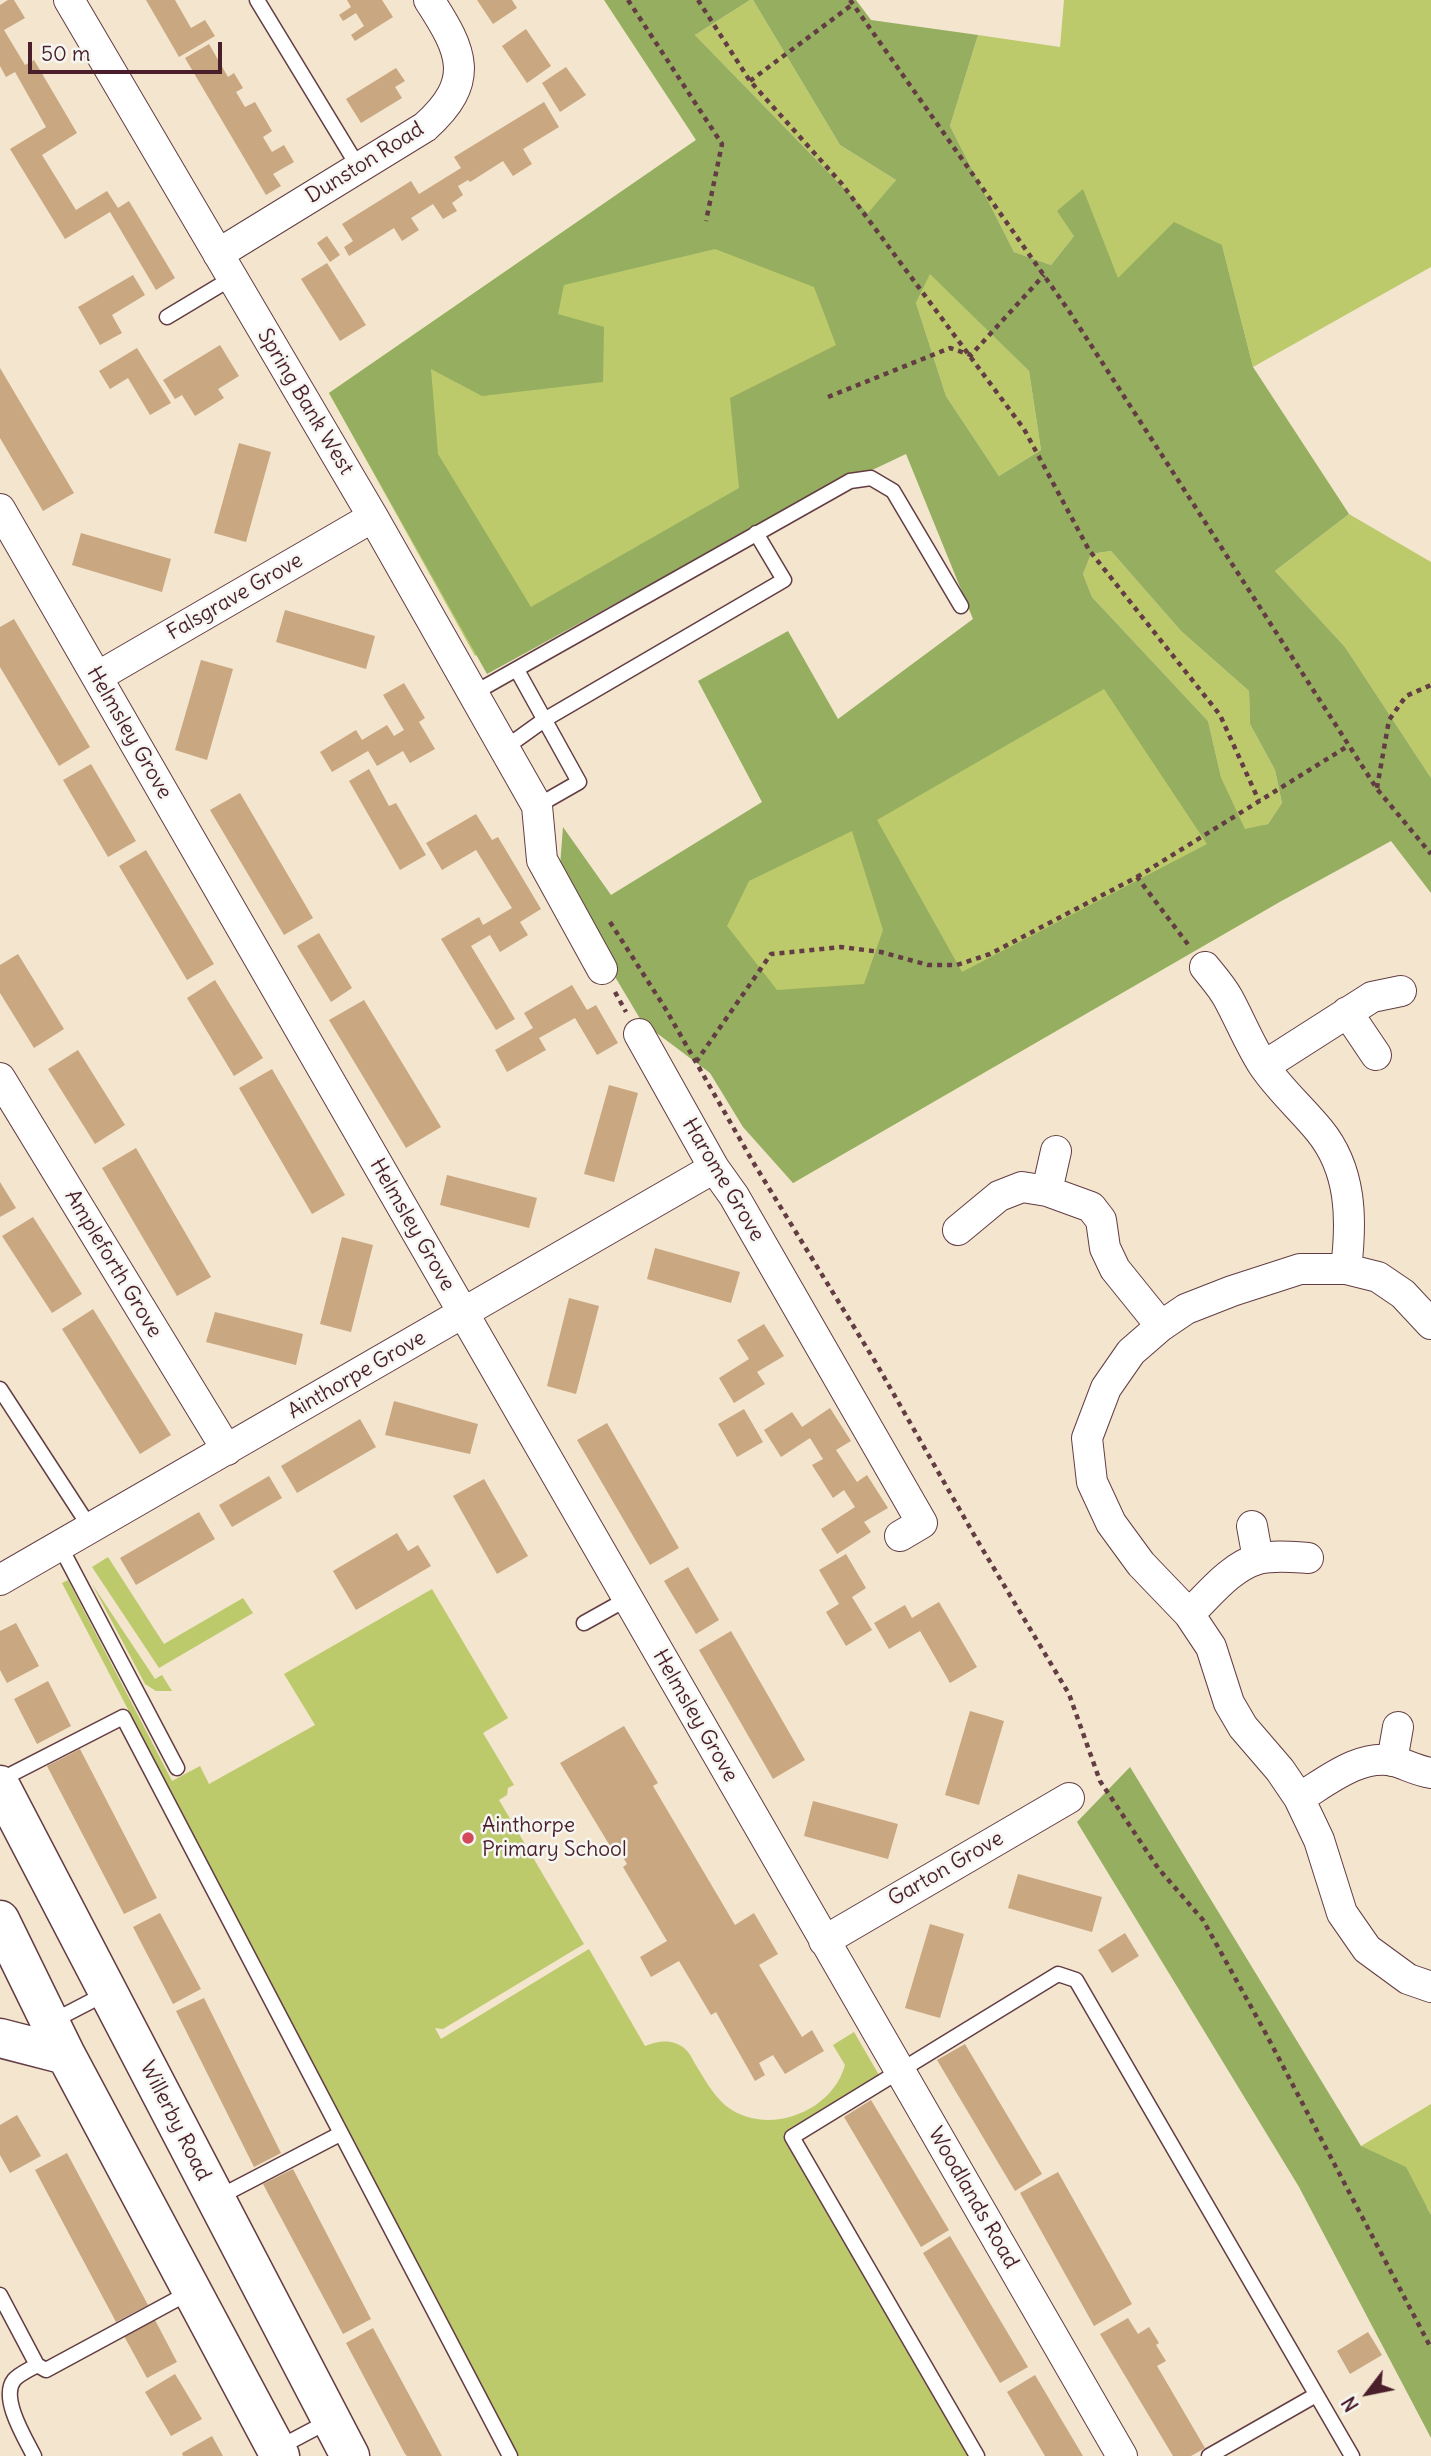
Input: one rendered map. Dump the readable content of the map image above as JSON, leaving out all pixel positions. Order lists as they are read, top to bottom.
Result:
{
  "streets": {
    "street": [
      "Dunston Road",
      "Spring Bank West",
      "Falsgrave Grove",
      "Helmsley Grove",
      "Harome Grove",
      "Ampleforth Grove",
      "Ainthorpe Grove",
      "Garton Grove",
      "Willerby Road",
      "Woodlands Road"
    ]
  },
  "crossings": [
    ["Dunston Road", "Spring Bank West"],
    ["Spring Bank West", "Falsgrave Grove"],
    ["Falsgrave Grove", "Helmsley Grove"],
    ["Helmsley Grove", "Ainthorpe Grove"],
    ["Helmsley Grove", "Garton Grove"],
    ["Helmsley Grove", "Woodlands Road"],
    ["Harome Grove", "Ainthorpe Grove"],
    ["Ampleforth Grove", "Ainthorpe Grove"],
    ["Garton Grove", "Woodlands Road"]
  ],
  "places": ["Ainthorpe Primary School"],
  "scale_bar": "50 m",
  "north": "bottom left"
}
